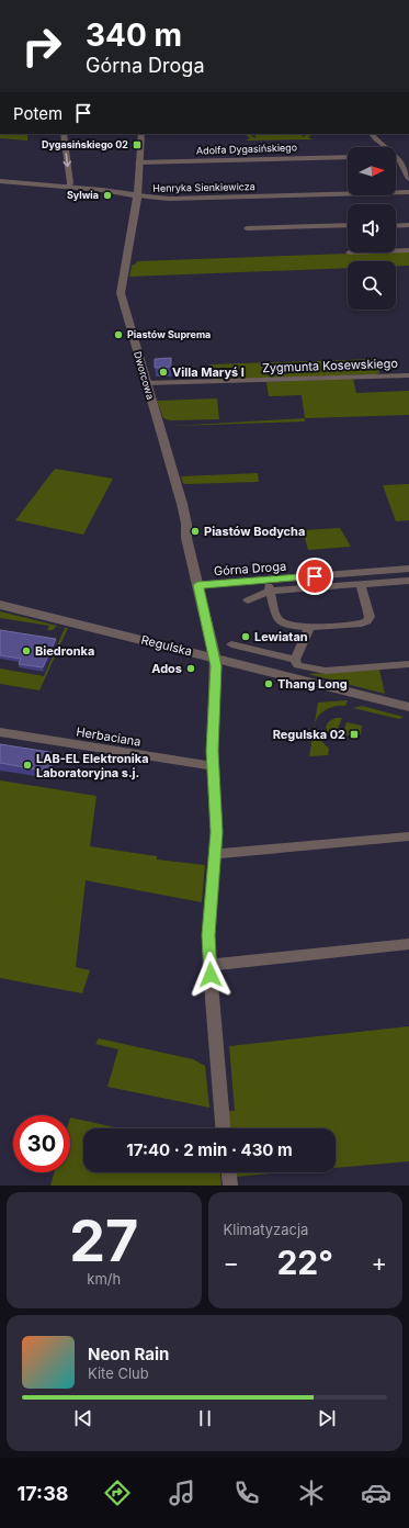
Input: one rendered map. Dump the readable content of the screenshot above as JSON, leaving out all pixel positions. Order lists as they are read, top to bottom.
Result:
{
  "streets": {
    "street": [
      "Adolfa Dygasińskiego",
      "Henryka Sienkiewicza",
      "Zygmunta Kosewskiego",
      "Dworcowa",
      "Górna Droga",
      "Regulska",
      "Herbaciana"
    ]
  },
  "crossings": [
    ["Adolfa Dygasińskiego", "Dworcowa"],
    ["Henryka Sienkiewicza", "Dworcowa"],
    ["Zygmunta Kosewskiego", "Dworcowa"],
    ["Dworcowa", "Górna Droga"],
    ["Dworcowa", "Regulska"]
  ],
  "places": {
    "transit": ["Dygasińskiego 02", "Regulska 02"],
    "other": [
      "Sylwia",
      "Piastów Suprema",
      "Villa Maryś I",
      "Piastów Bodycha",
      "Lewiatan",
      "Biedronka",
      "Ados",
      "Thang Long",
      "LAB-EL Elektronika Laboratoryjna s.j."
    ]
  },
  "north": "right",
  "page": {
    "turn": ["340 m", "Górna Droga"],
    "then": "Potem",
    "limit": "30",
    "trip": "17:40 · 2 min · 430 m",
    "tile": [
      ["27", "km/h"],
      "Klimatyzacja"
    ],
    "heat": ["−", "22°", "+"],
    "song": ["Neon Rain", "Kite Club"],
    "tabs": "17:38"
  }
}
